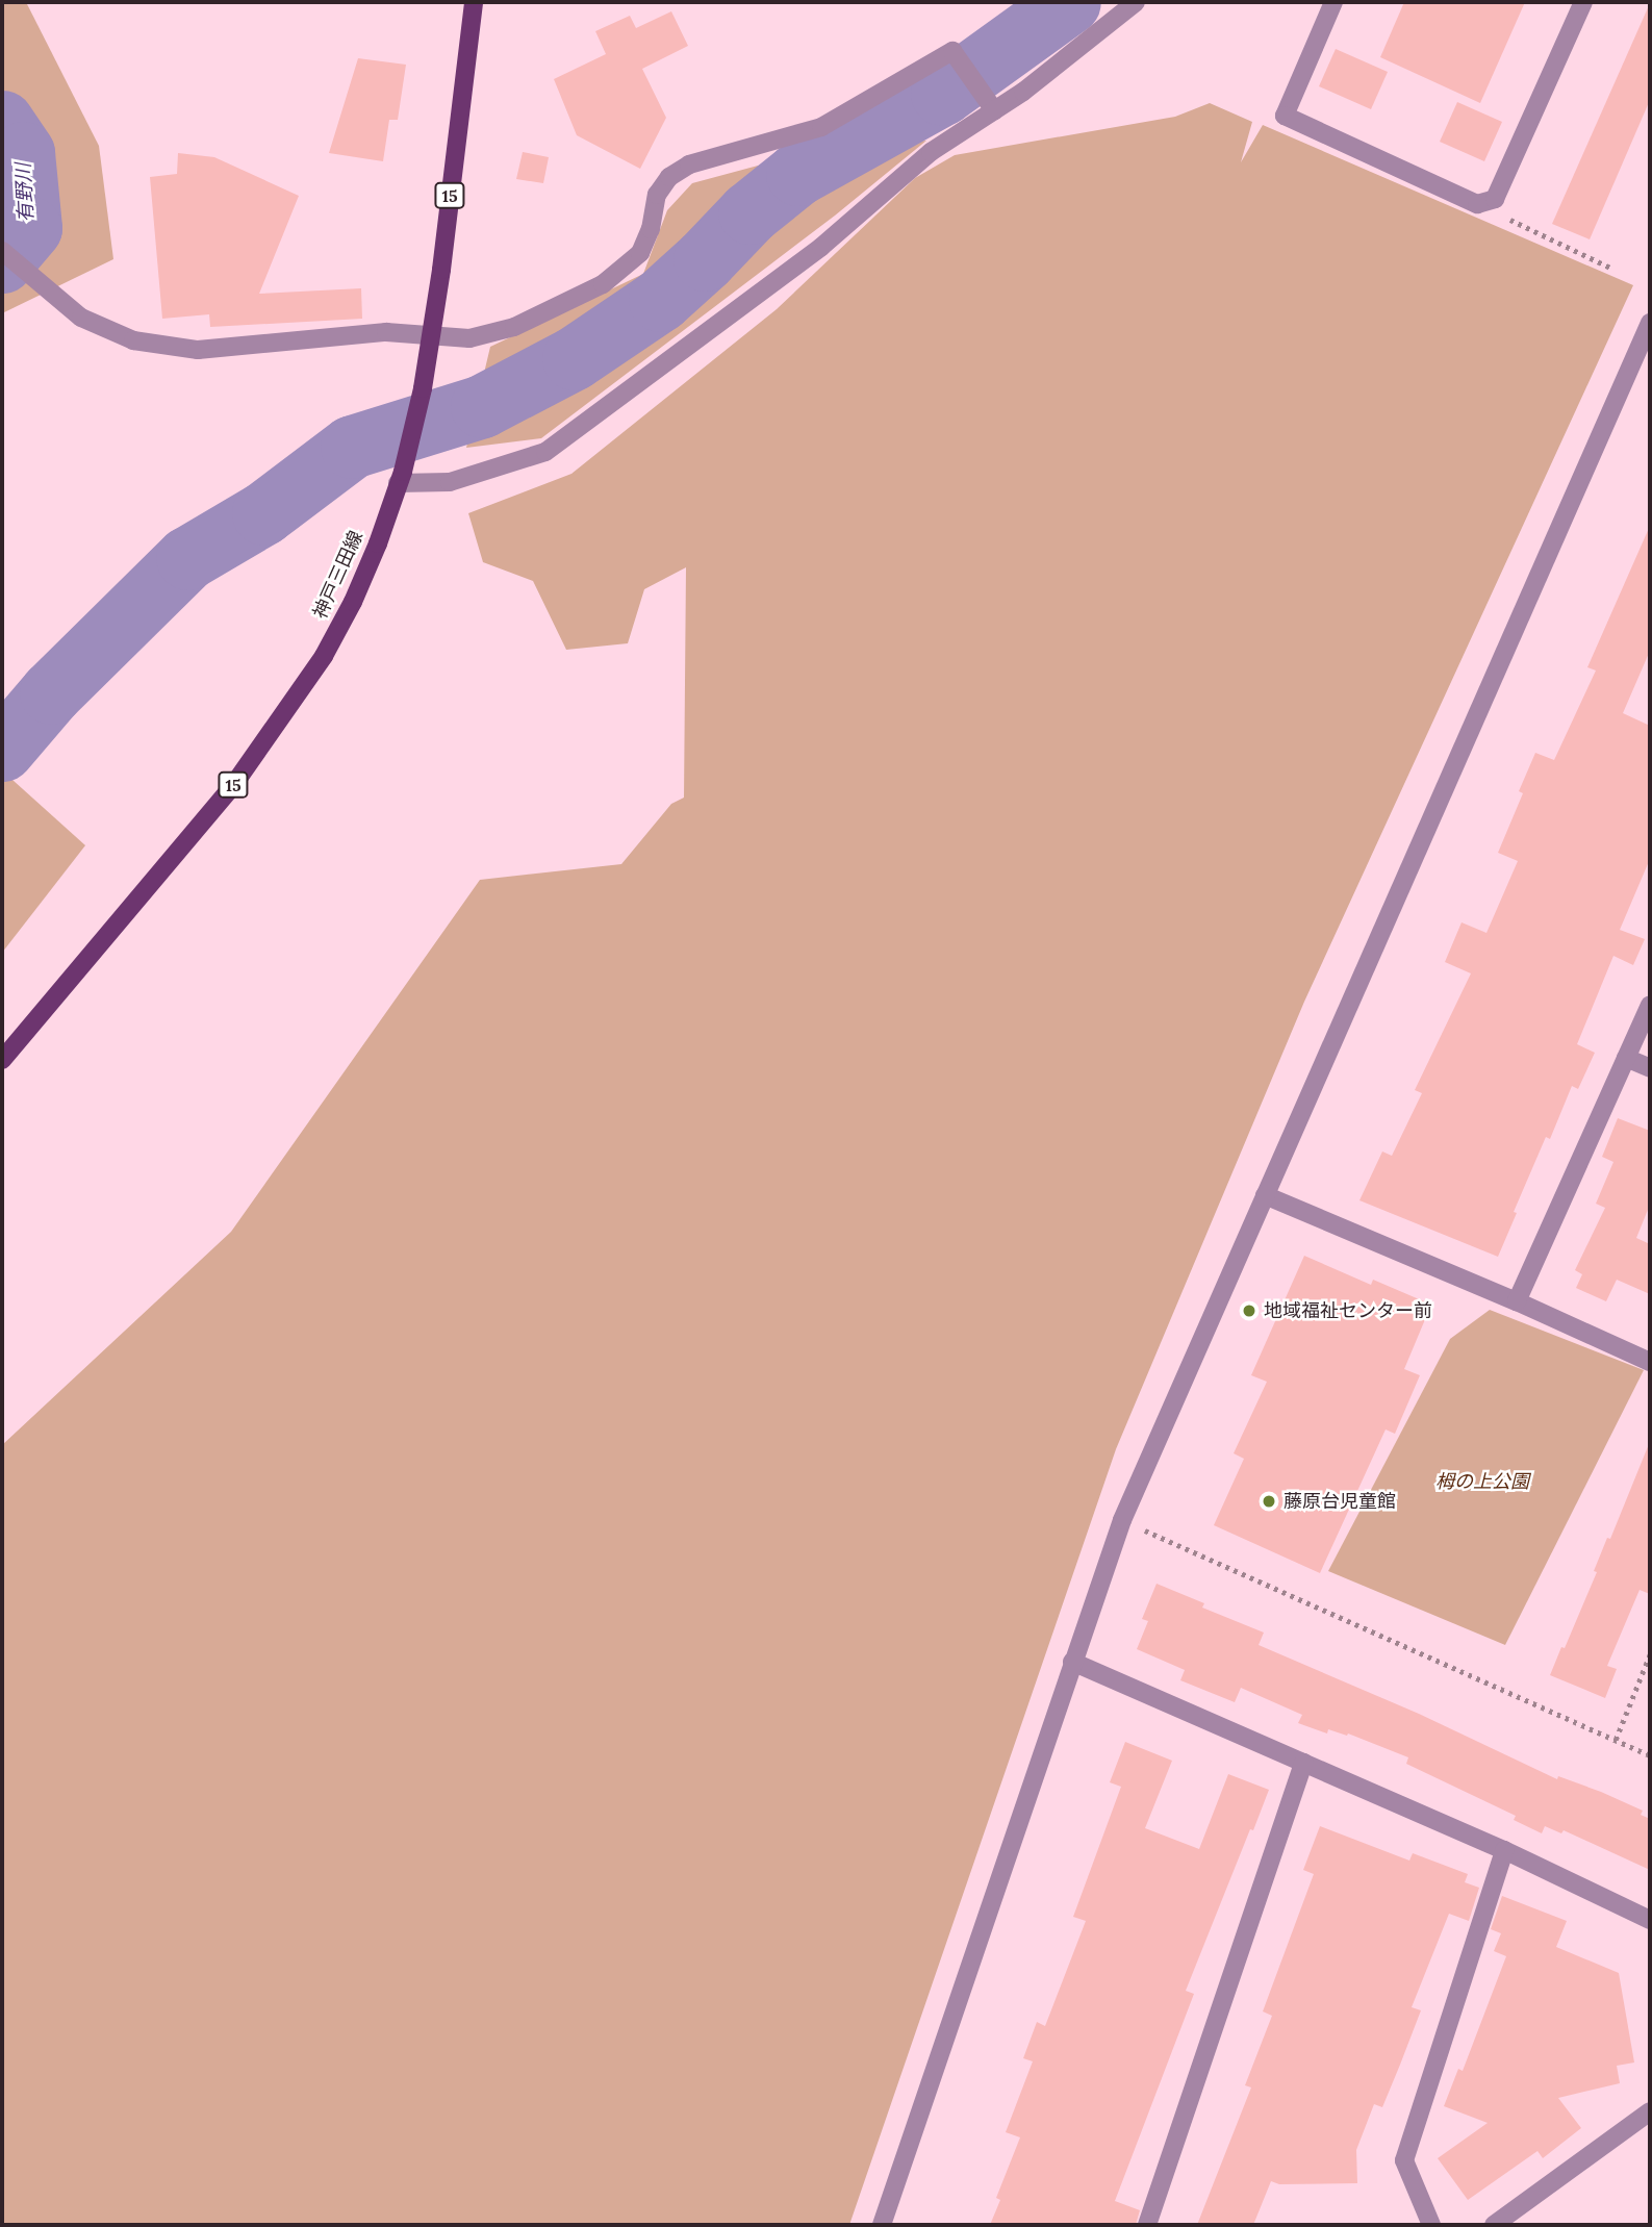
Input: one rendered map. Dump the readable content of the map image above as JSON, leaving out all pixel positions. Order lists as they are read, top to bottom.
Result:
{
  "streets": {
    "main road": ["15", "神戸三田線"]
  },
  "water": ["有野川"],
  "parks": ["栂の上公園"],
  "places": ["地域福祉センター前", "藤原台児童館"]
}
